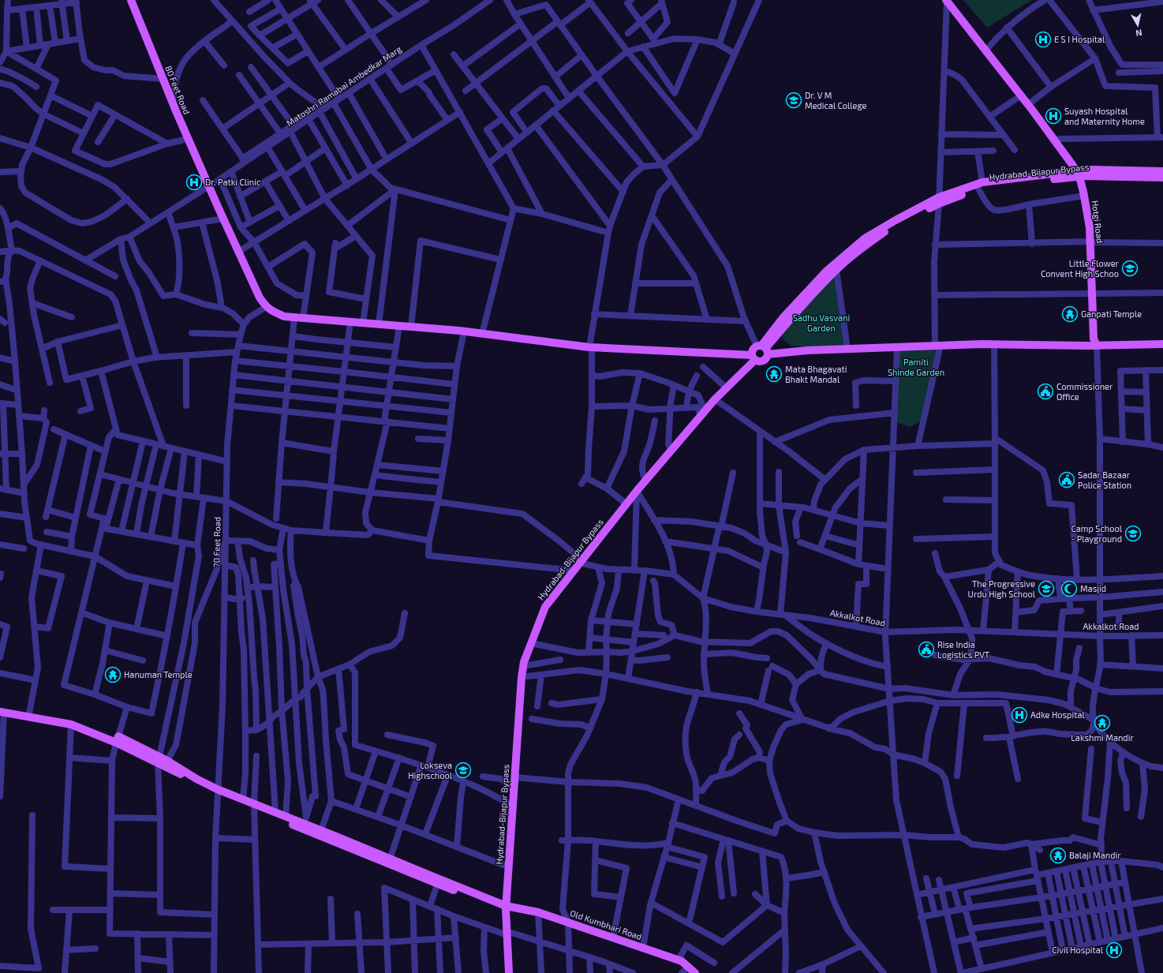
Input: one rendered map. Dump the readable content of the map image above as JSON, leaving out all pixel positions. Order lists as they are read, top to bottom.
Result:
{
  "streets": {
    "main road": [
      "80 Feet Road",
      "Hydrabad-Bijapur Bypass",
      "Hotgi Road",
      "Old Kumbhari Road"
    ],
    "street": ["Matoshri Ramabai Ambedkar Marg", "70 Feet Road", "Akkalkot Road"]
  },
  "crossings": [
    ["Matoshri Ramabai Ambedkar Marg", "80 Feet Road"],
    ["Hydrabad-Bijapur Bypass", "Hotgi Road"],
    ["Hydrabad-Bijapur Bypass", "Old Kumbhari Road"]
  ],
  "parks": ["Sadhu Vasvani Garden", "Pamiti Shinde Garden"],
  "places": {
    "hospital": [
      "E S I Hospital",
      "Suyash Hospital and Maternity Home",
      "Dr. Patki Clinic",
      "Adke Hospital",
      "Civil Hospital"
    ],
    "school or university": [
      "Dr. V M Medical College",
      "Little Flower Convent High Schoo",
      "Camp School - Playground",
      "The Progressive Urdu High School",
      "Lokseva Highschool"
    ],
    "temple": [
      "Ganpati Temple",
      "Mata Bhagavati Bhakt Mandal",
      "Hanuman Temple",
      "Lakshmi Mandir",
      "Balaji Mandir"
    ],
    "public building": ["Commissioner Office", "Sadar Bazaar Police Station", "Rise India Logistics PVT"],
    "mosque": ["Masjid"]
  },
  "north": "bottom"
}
